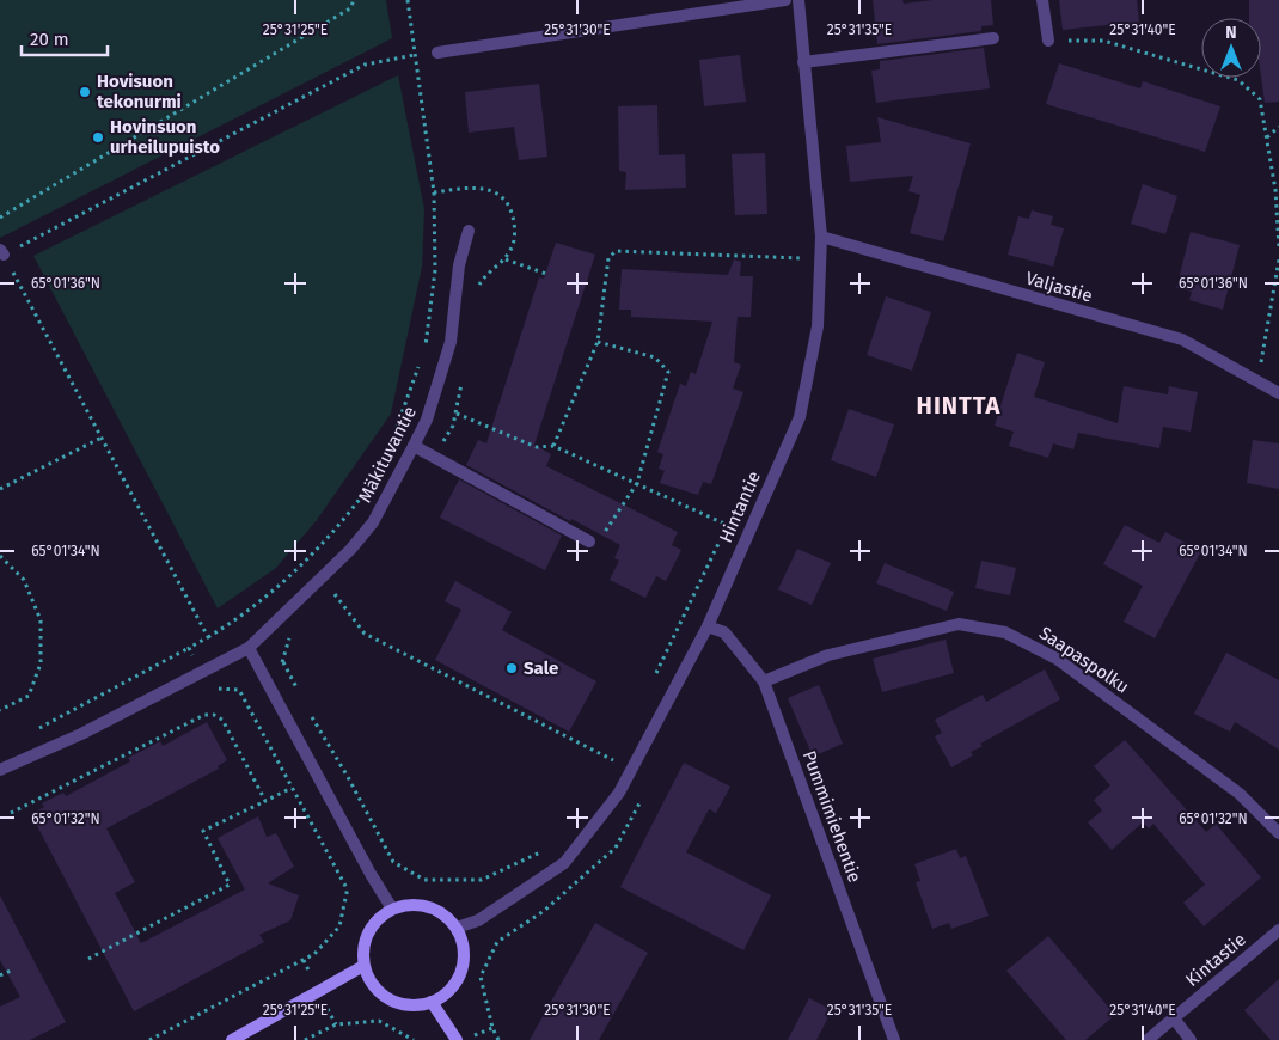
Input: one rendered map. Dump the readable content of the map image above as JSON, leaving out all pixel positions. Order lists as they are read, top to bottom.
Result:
{
  "streets": {
    "street": [
      "Valjastie",
      "Mäkituvantie",
      "Hintantie",
      "Saapaspolku",
      "Pummimiehentie",
      "Kintastie"
    ]
  },
  "crossings": [
    ["Valjastie", "Hintantie"],
    ["Hintantie", "Pummimiehentie"],
    ["Saapaspolku", "Pummimiehentie"]
  ],
  "districts": ["HINTTA"],
  "places": ["Hovisuon tekonurmi", "Hovinsuon urheilupuisto", "Sale"],
  "scale_bar": "20 m",
  "north": "top",
  "coordinates": [
    "25°31'25\"E",
    "25°31'30\"E",
    "25°31'35\"E",
    "25°31'40\"E",
    "65°01'36\"N",
    "65°01'34\"N",
    "65°01'32\"N"
  ]
}
